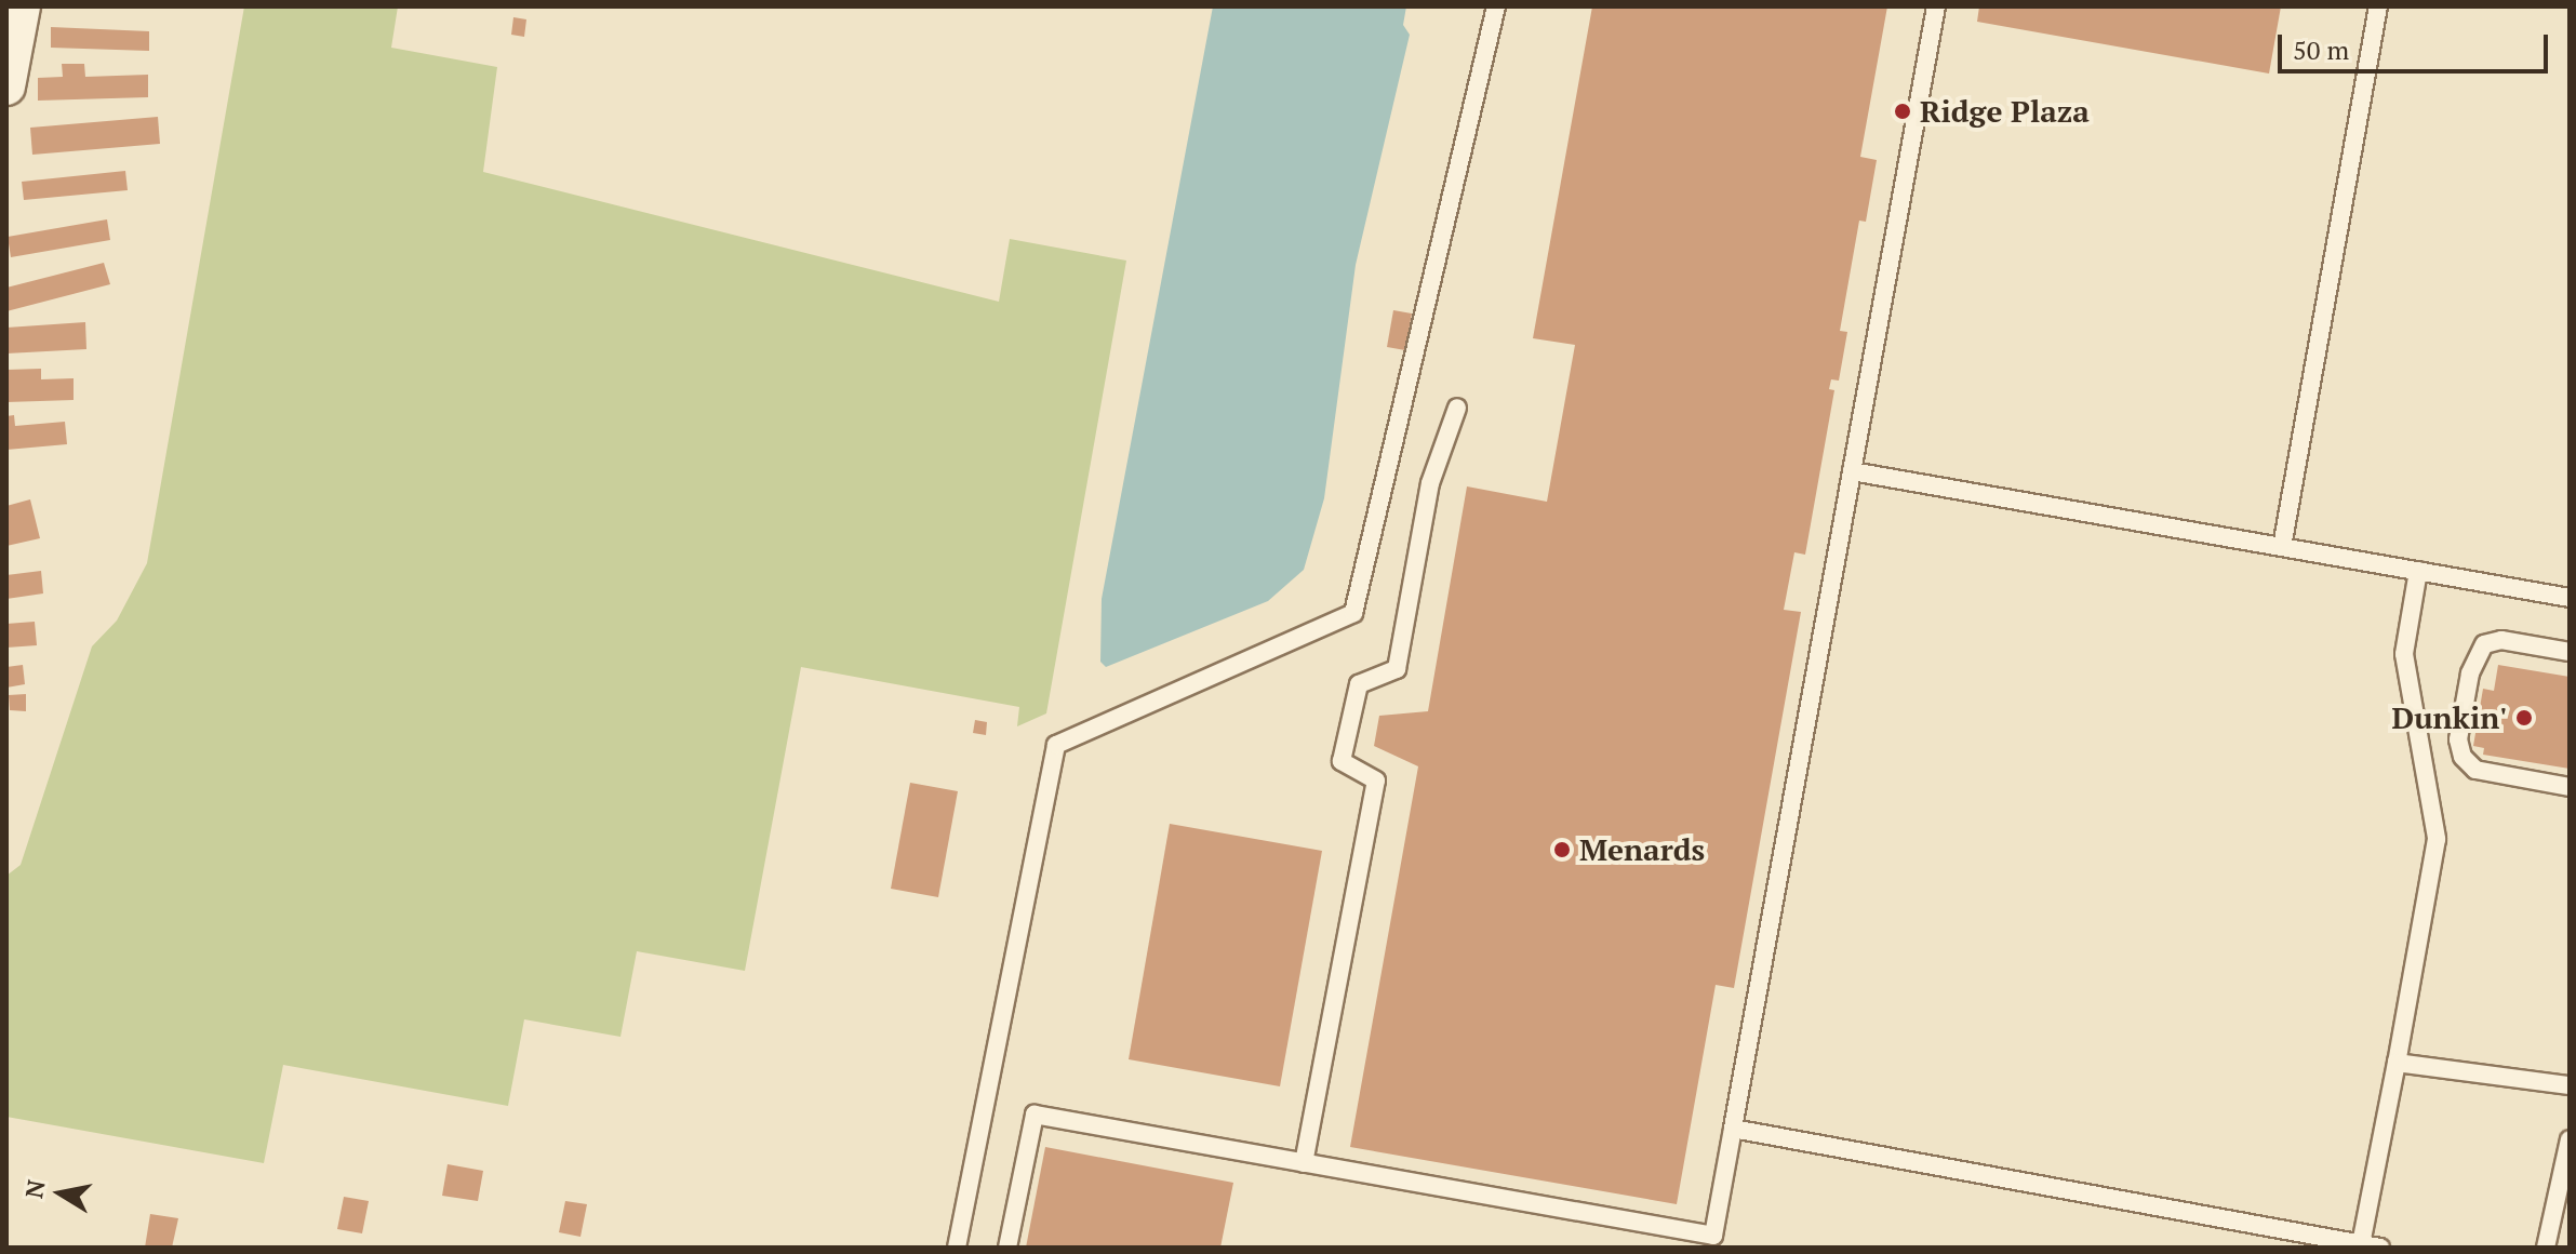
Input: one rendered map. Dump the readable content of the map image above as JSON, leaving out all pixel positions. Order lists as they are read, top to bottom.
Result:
{
  "places": ["Ridge Plaza", "Dunkin'", "Menards"],
  "scale_bar": "50 m",
  "north": "left"
}
